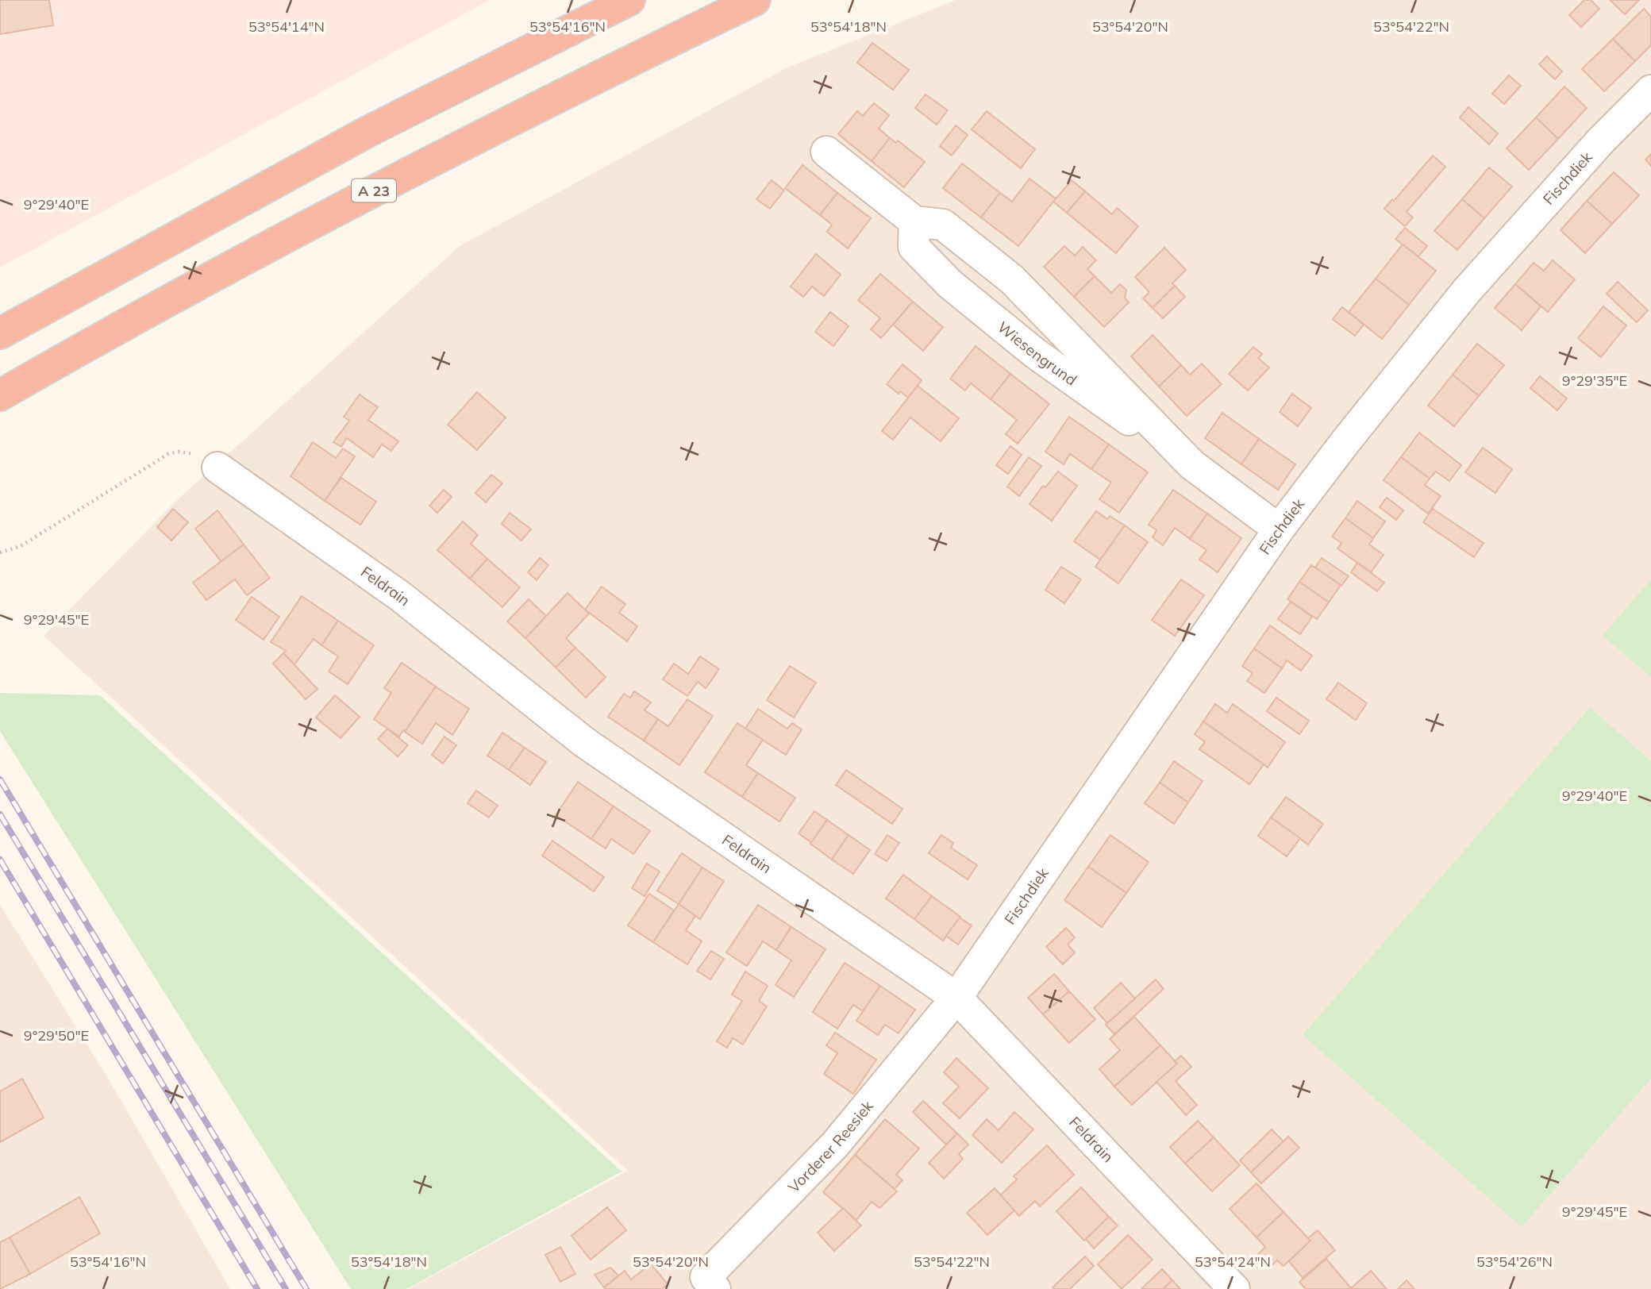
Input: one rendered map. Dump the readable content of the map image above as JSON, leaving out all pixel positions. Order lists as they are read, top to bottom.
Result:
{
  "streets": {
    "highway": ["A 23"],
    "street": [
      "Fischdiek",
      "Wiesengrund",
      "Feldrain",
      "Vorderer Reesiek"
    ]
  },
  "crossings": [
    ["Fischdiek", "Wiesengrund"],
    ["Fischdiek", "Feldrain"],
    ["Fischdiek", "Vorderer Reesiek"],
    ["Feldrain", "Vorderer Reesiek"]
  ],
  "coordinates": [
    "53°54'14\"N",
    "53°54'16\"N",
    "53°54'18\"N",
    "53°54'20\"N",
    "53°54'22\"N",
    "9°29'40\"E",
    "9°29'35\"E",
    "9°29'45\"E",
    "9°29'50\"E",
    "53°54'24\"N",
    "53°54'26\"N"
  ]
}
